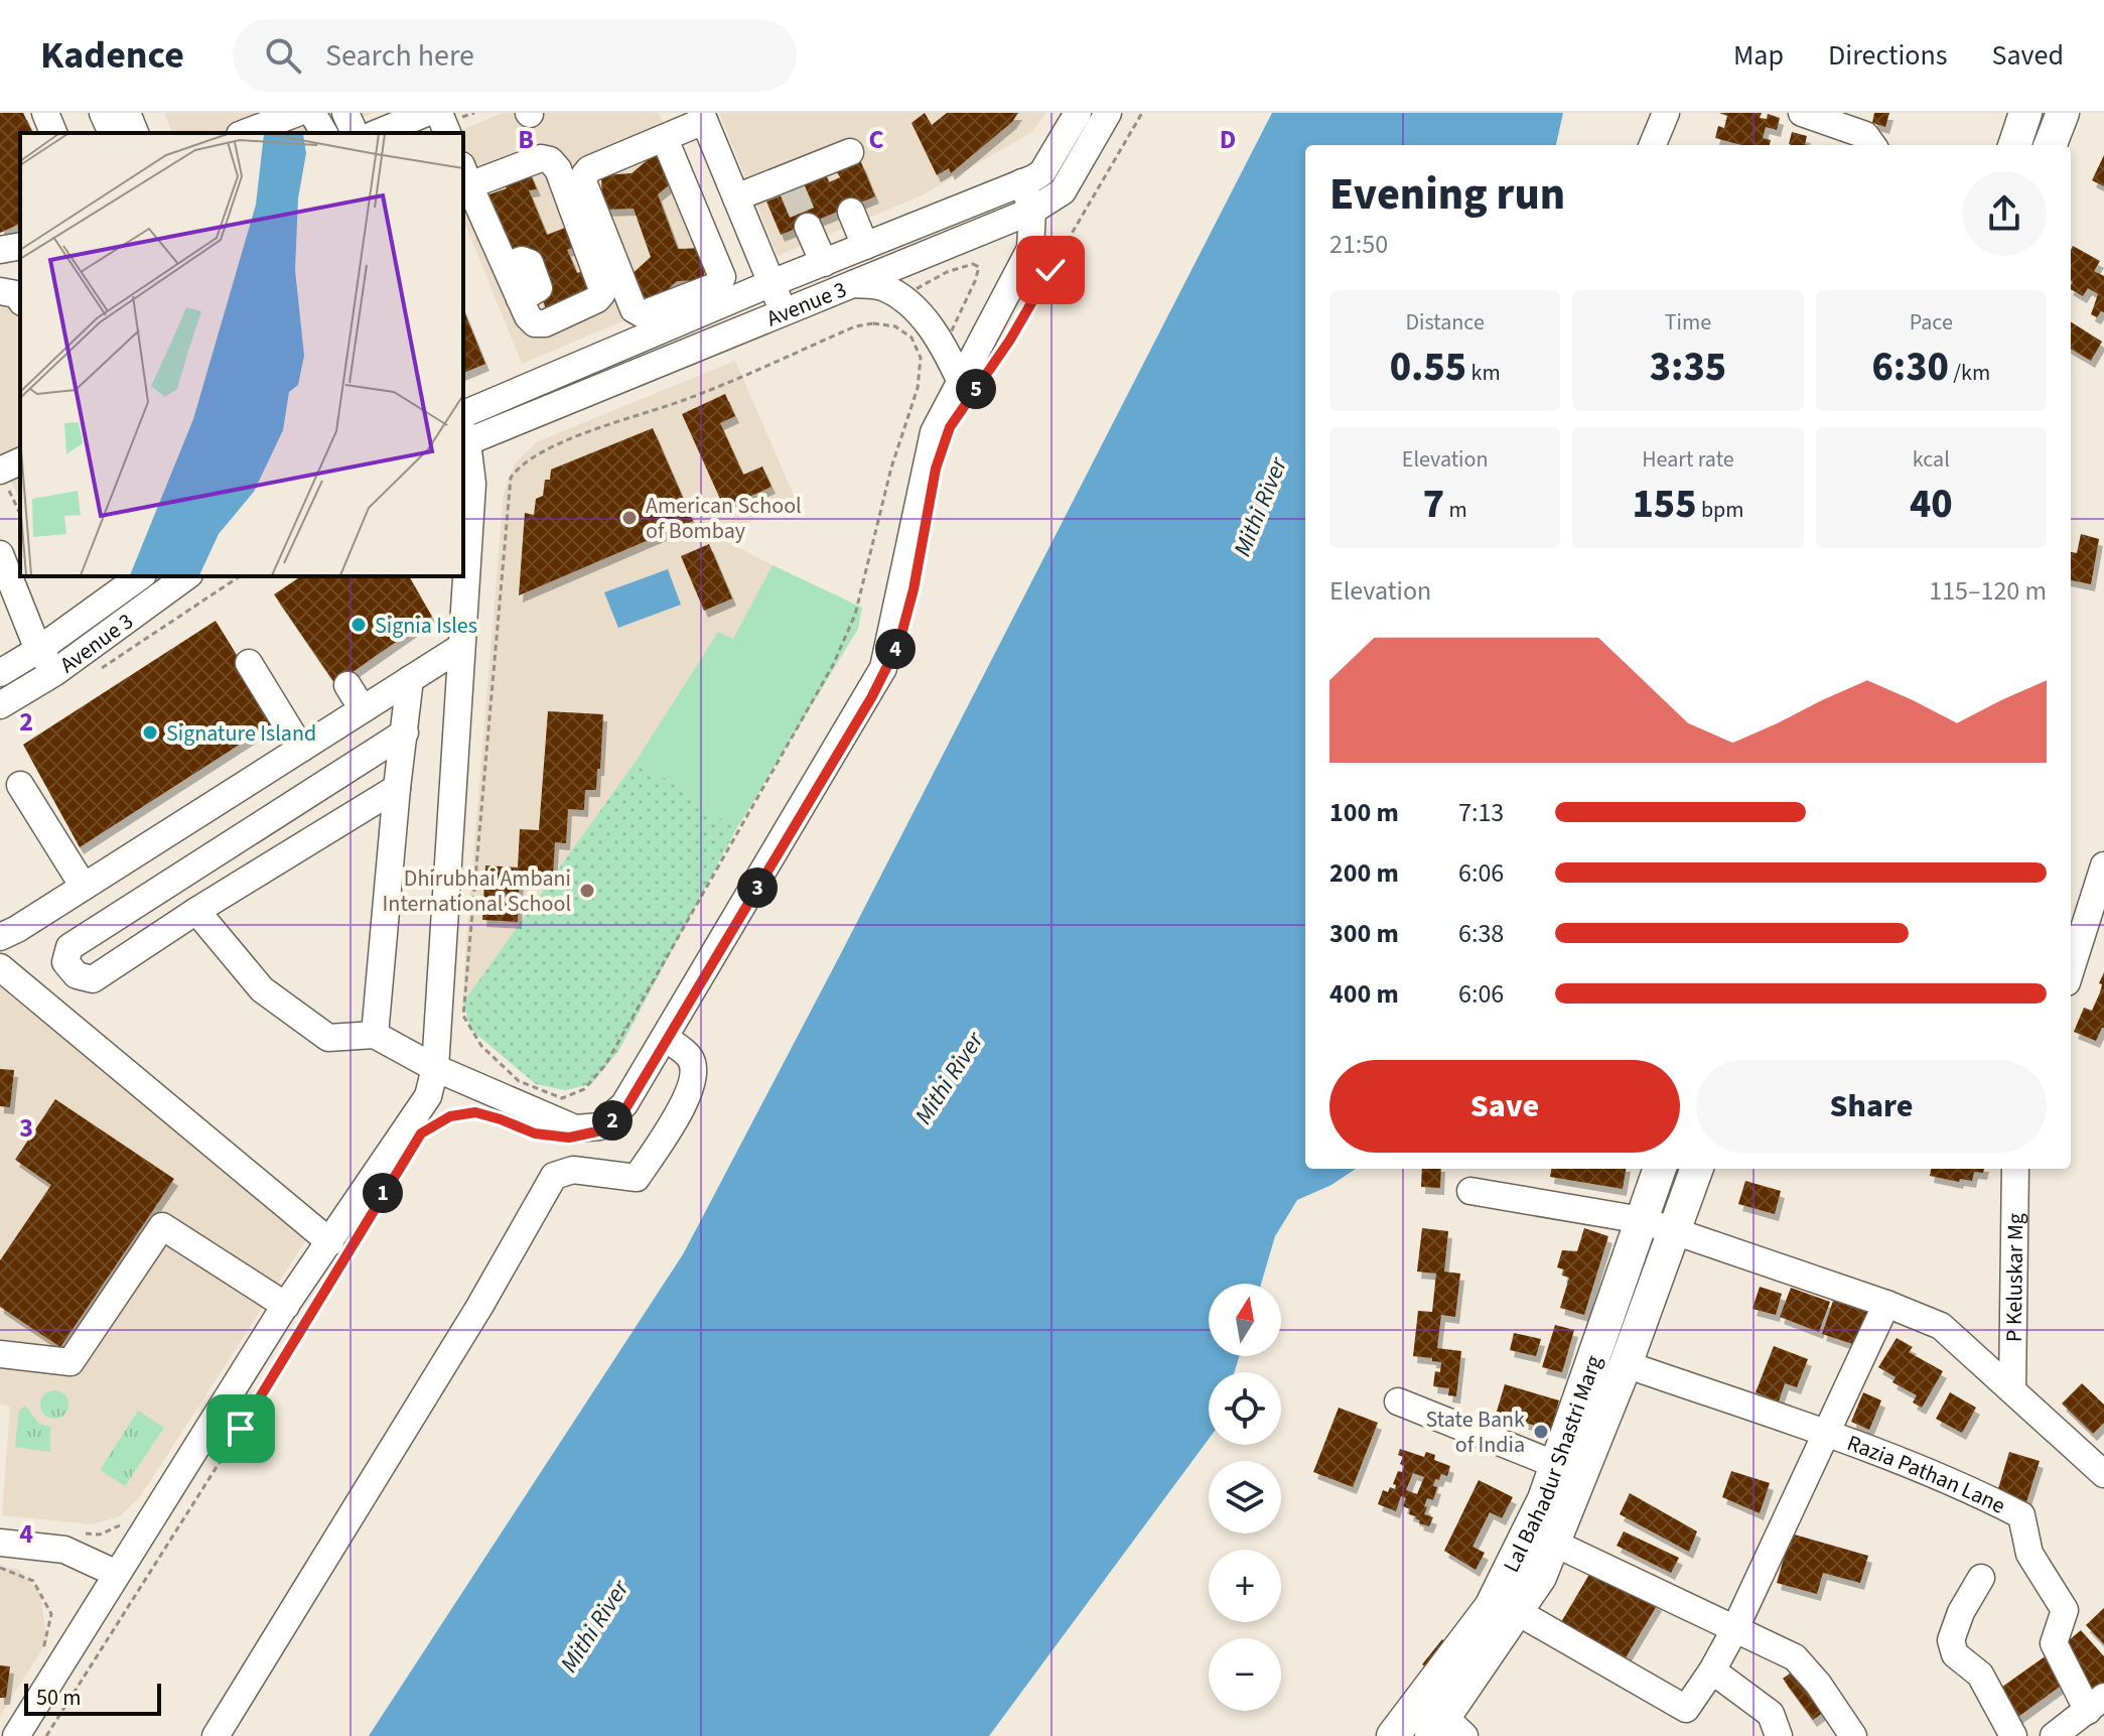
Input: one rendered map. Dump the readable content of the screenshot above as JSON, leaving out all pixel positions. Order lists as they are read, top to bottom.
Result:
{
  "streets": {
    "main road": ["Lal Bahadur Shastri Marg"],
    "street": ["Avenue 3", "P Keluskar Mg", "Razia Pathan Lane"]
  },
  "crossings": [
    ["Lal Bahadur Shastri Marg", "Razia Pathan Lane"]
  ],
  "water": ["Mithi River"],
  "places": [
    "American School of Bombay",
    "Signia Isles",
    "Signature Island",
    "Dhirubhai Ambani International School",
    "State Bank of India"
  ],
  "scale_bar": "50 m",
  "north": "top",
  "page": {
    "header": "Kadence",
    "search": "Search here",
    "nav": ["Map", "Directions", "Saved"],
    "heading": ["Evening run", "21:50"],
    "stats": [
      ["Distance", "0.55 km"],
      ["Time", "3:35"],
      ["Pace", "6:30 /km"],
      ["Elevation", "7 m"],
      ["Heart rate", "155 bpm"],
      ["kcal", "40"]
    ],
    "pins": [
      "5",
      "4",
      "3",
      "2",
      "1"
    ],
    "chart": ["Elevation", "115–120 m"],
    "list": [
      {
        "name": "100 m",
        "note": "7:13"
      },
      {
        "name": "200 m",
        "note": "6:06"
      },
      {
        "name": "300 m",
        "note": "6:38"
      },
      {
        "name": "400 m",
        "note": "6:06"
      }
    ],
    "buttons": ["Save", "Share"],
    "map_buttons": ["+", "−"],
    "scale": "50 m"
  },
  "grid": {
    "columns": ["B", "C", "D"],
    "rows": ["2", "3", "4"]
  }
}
